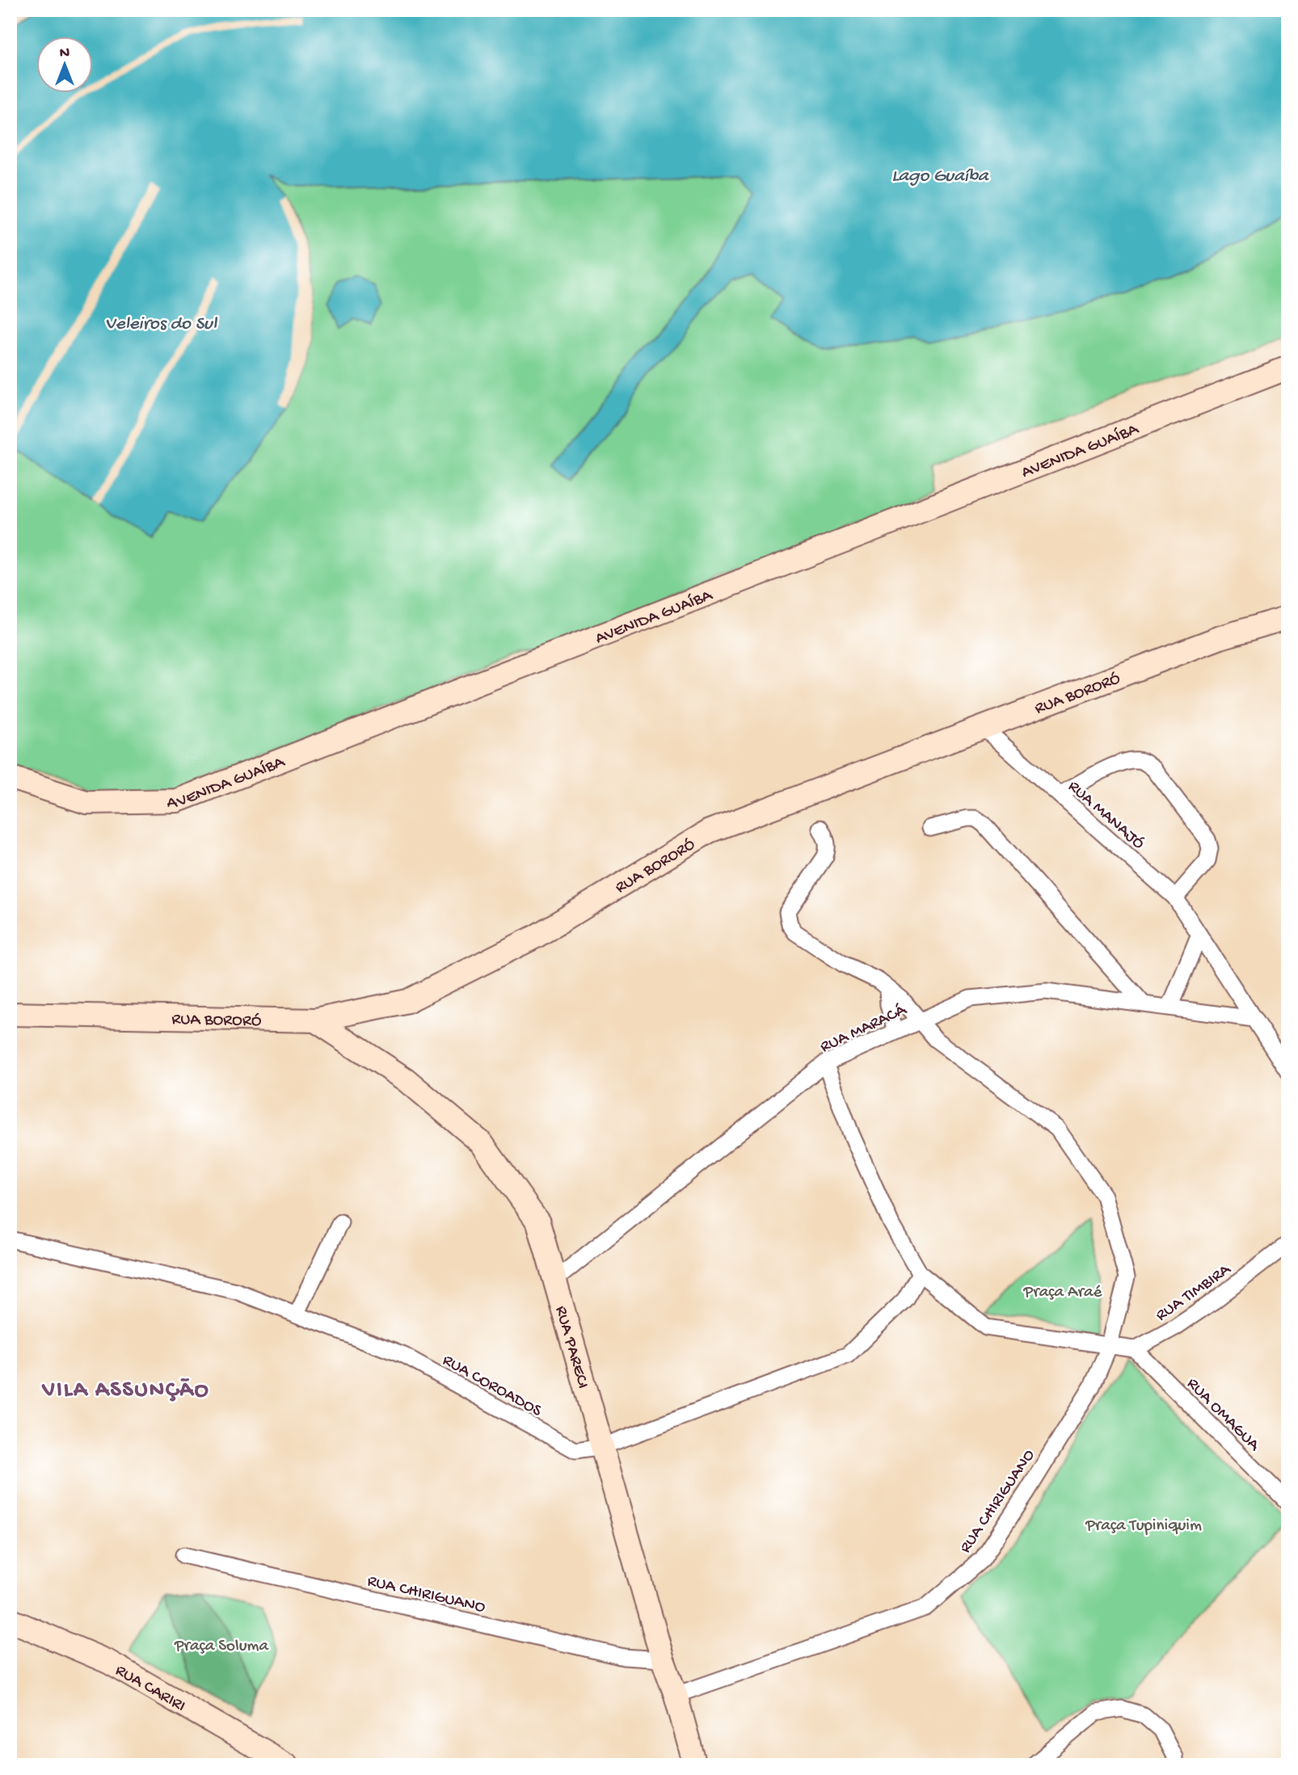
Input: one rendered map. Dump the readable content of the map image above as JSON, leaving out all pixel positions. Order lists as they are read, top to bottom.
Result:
{
  "streets": {
    "street": [
      "AVENIDA GUAÍBA",
      "RUA BORORÓ",
      "RUA MANAJÓ",
      "RUA MARACÁ",
      "RUA TIMBIRA",
      "RUA PARECI",
      "RUA COROADOS",
      "RUA OMAGUA",
      "RUA CHIRIGUANO",
      "RUA CARIRI"
    ]
  },
  "crossings": [
    ["RUA BORORÓ", "RUA MANAJÓ"],
    ["RUA BORORÓ", "RUA PARECI"],
    ["RUA MANAJÓ", "RUA MARACÁ"],
    ["RUA MARACÁ", "RUA PARECI"],
    ["RUA TIMBIRA", "RUA OMAGUA"],
    ["RUA PARECI", "RUA COROADOS"],
    ["RUA PARECI", "RUA CHIRIGUANO"]
  ],
  "districts": ["VILA ASSUNÇÃO"],
  "water": ["Lago Guaíba", "Veleiros do Sul"],
  "parks": ["Praça Araé", "Praça Tupiniquim", "Praça Soluma"],
  "north": "top"
}
